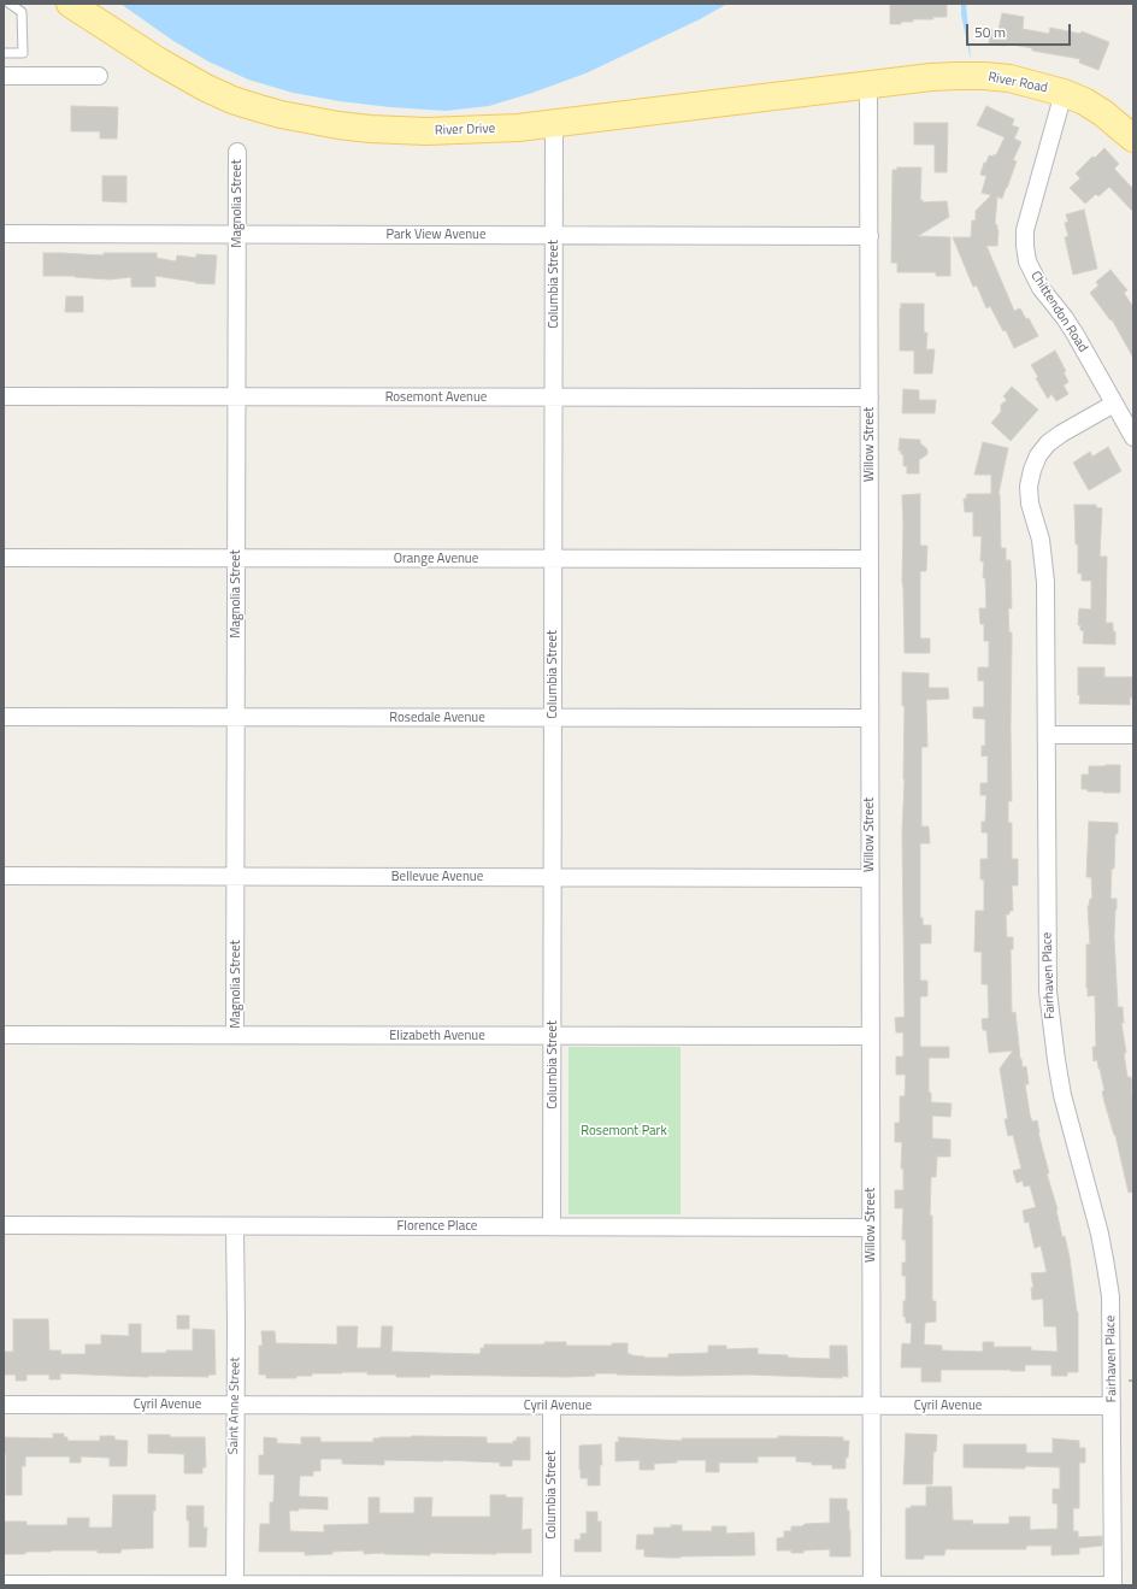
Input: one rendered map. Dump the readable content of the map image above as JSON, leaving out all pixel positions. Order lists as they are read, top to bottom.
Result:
{
  "streets": {
    "main road": ["River Road", "River Drive"],
    "street": [
      "Magnolia Street",
      "Park View Avenue",
      "Columbia Street",
      "Chittendon Road",
      "Rosemont Avenue",
      "Willow Street",
      "Orange Avenue",
      "Rosedale Avenue",
      "Bellevue Avenue",
      "Fairhaven Place",
      "Elizabeth Avenue",
      "Florence Place",
      "Cyril Avenue",
      "Saint Anne Street"
    ]
  },
  "crossings": [
    ["River Road", "River Drive"],
    ["River Road", "Chittendon Road"],
    ["River Road", "Willow Street"],
    ["River Drive", "Columbia Street"],
    ["River Drive", "Willow Street"],
    ["Magnolia Street", "Park View Avenue"],
    ["Magnolia Street", "Rosemont Avenue"],
    ["Magnolia Street", "Orange Avenue"],
    ["Magnolia Street", "Rosedale Avenue"],
    ["Magnolia Street", "Bellevue Avenue"],
    ["Magnolia Street", "Elizabeth Avenue"],
    ["Park View Avenue", "Columbia Street"],
    ["Park View Avenue", "Willow Street"],
    ["Columbia Street", "Rosemont Avenue"],
    ["Columbia Street", "Orange Avenue"],
    ["Columbia Street", "Rosedale Avenue"],
    ["Columbia Street", "Bellevue Avenue"],
    ["Columbia Street", "Elizabeth Avenue"],
    ["Columbia Street", "Florence Place"],
    ["Columbia Street", "Cyril Avenue"],
    ["Chittendon Road", "Fairhaven Place"],
    ["Rosemont Avenue", "Willow Street"],
    ["Willow Street", "Orange Avenue"],
    ["Willow Street", "Rosedale Avenue"],
    ["Willow Street", "Bellevue Avenue"],
    ["Willow Street", "Elizabeth Avenue"],
    ["Willow Street", "Florence Place"],
    ["Willow Street", "Cyril Avenue"],
    ["Fairhaven Place", "Cyril Avenue"],
    ["Florence Place", "Saint Anne Street"],
    ["Cyril Avenue", "Saint Anne Street"]
  ],
  "parks": ["Rosemont Park"],
  "scale_bar": "50 m"
}
